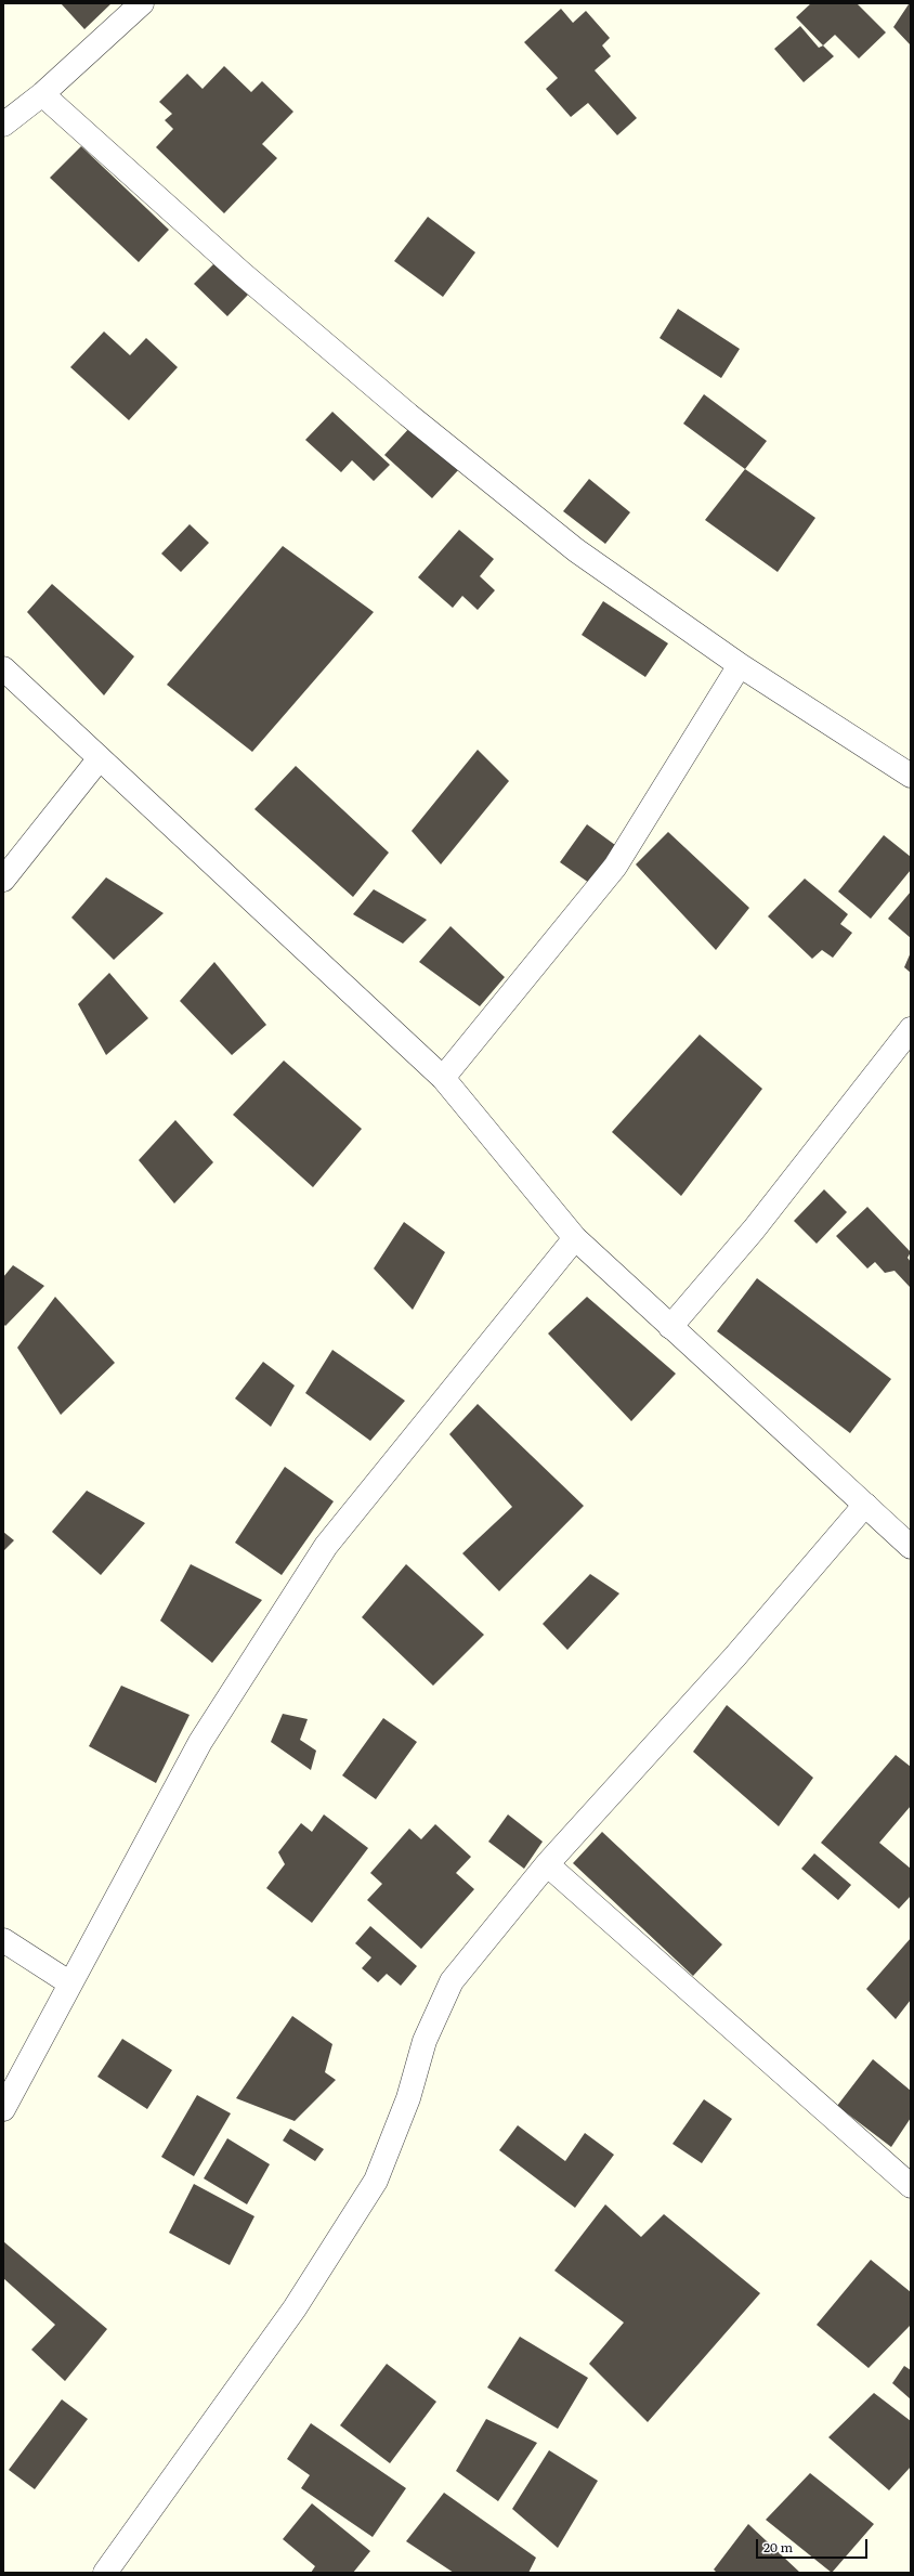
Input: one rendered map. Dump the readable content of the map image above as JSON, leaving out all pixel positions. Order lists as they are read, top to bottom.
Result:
{
  "scale_bar": "20 m"
}
